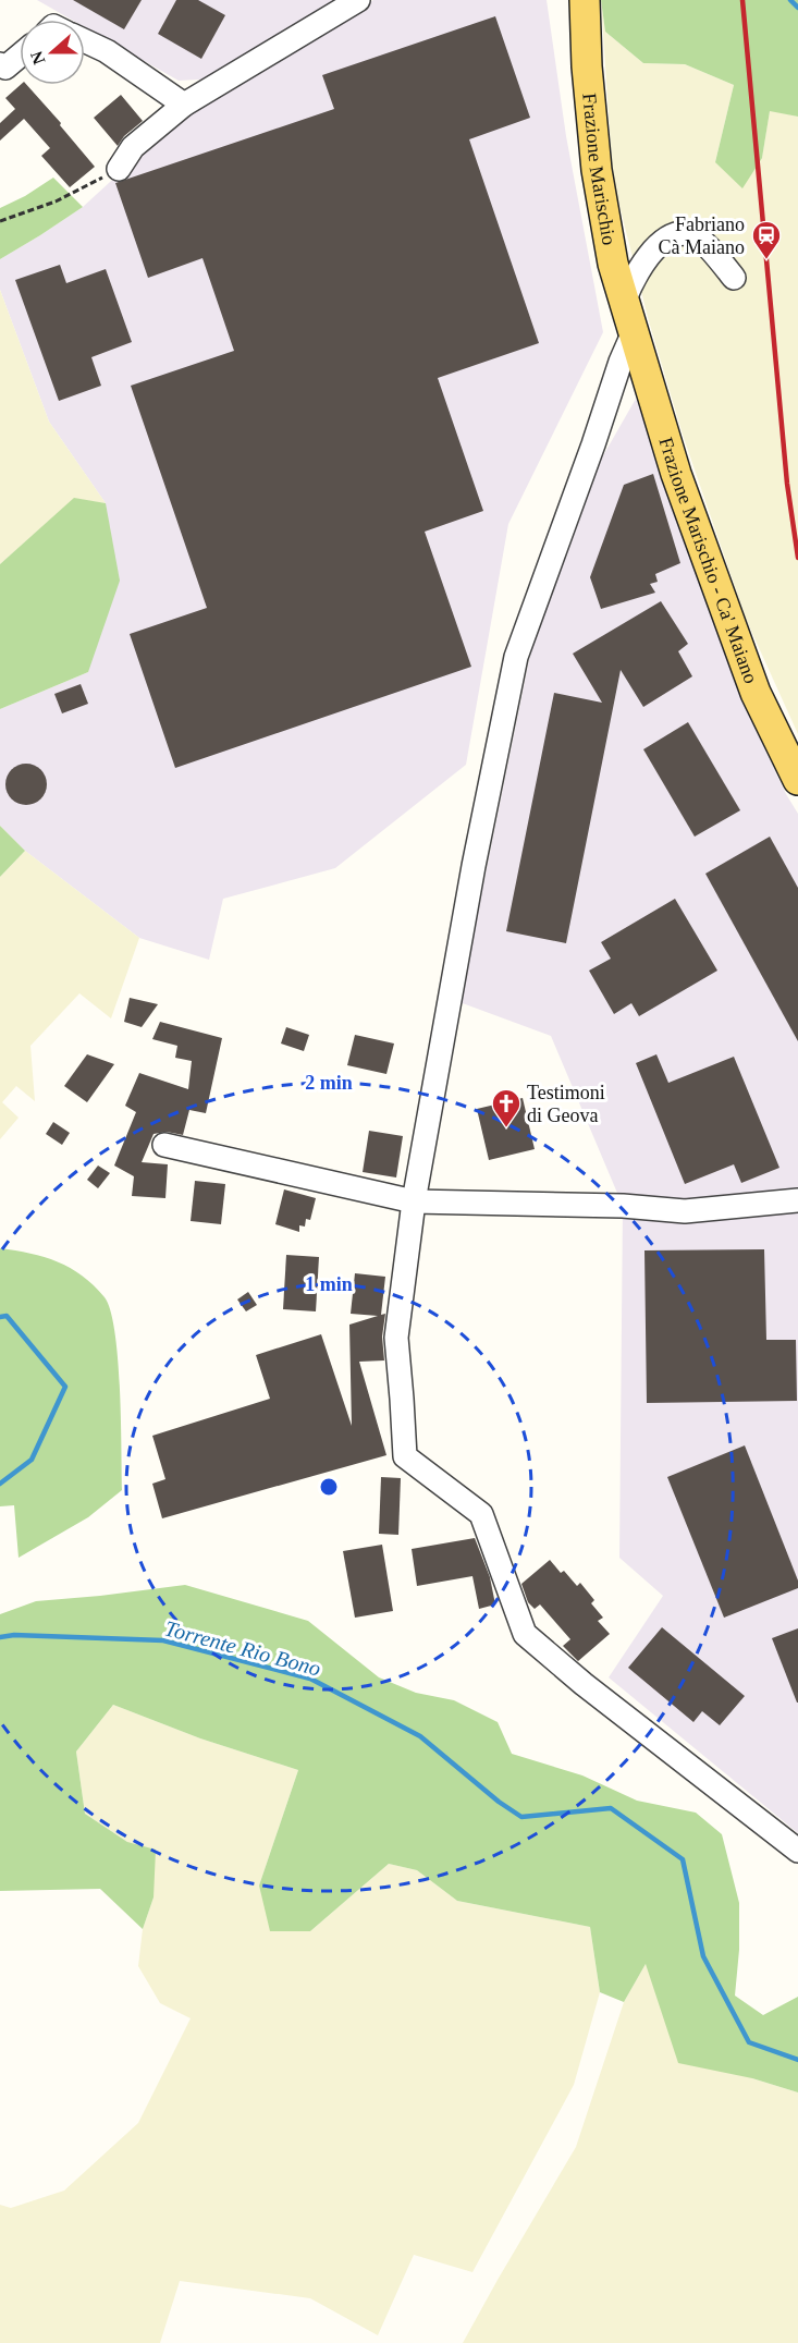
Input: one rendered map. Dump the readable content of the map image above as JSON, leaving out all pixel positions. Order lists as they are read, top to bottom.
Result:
{
  "streets": {
    "main road": ["Frazione Marischio", "Frazione Marischio - Ca' Maiano"]
  },
  "crossings": [
    ["Frazione Marischio", "Frazione Marischio - Ca' Maiano"]
  ],
  "water": ["Torrente Rio Bono"],
  "places": {
    "station": ["Fabriano Cà Maiano"],
    "church": ["Testimoni di Geova"]
  },
  "north": "left",
  "rings": ["2 min", "1 min"]
}
